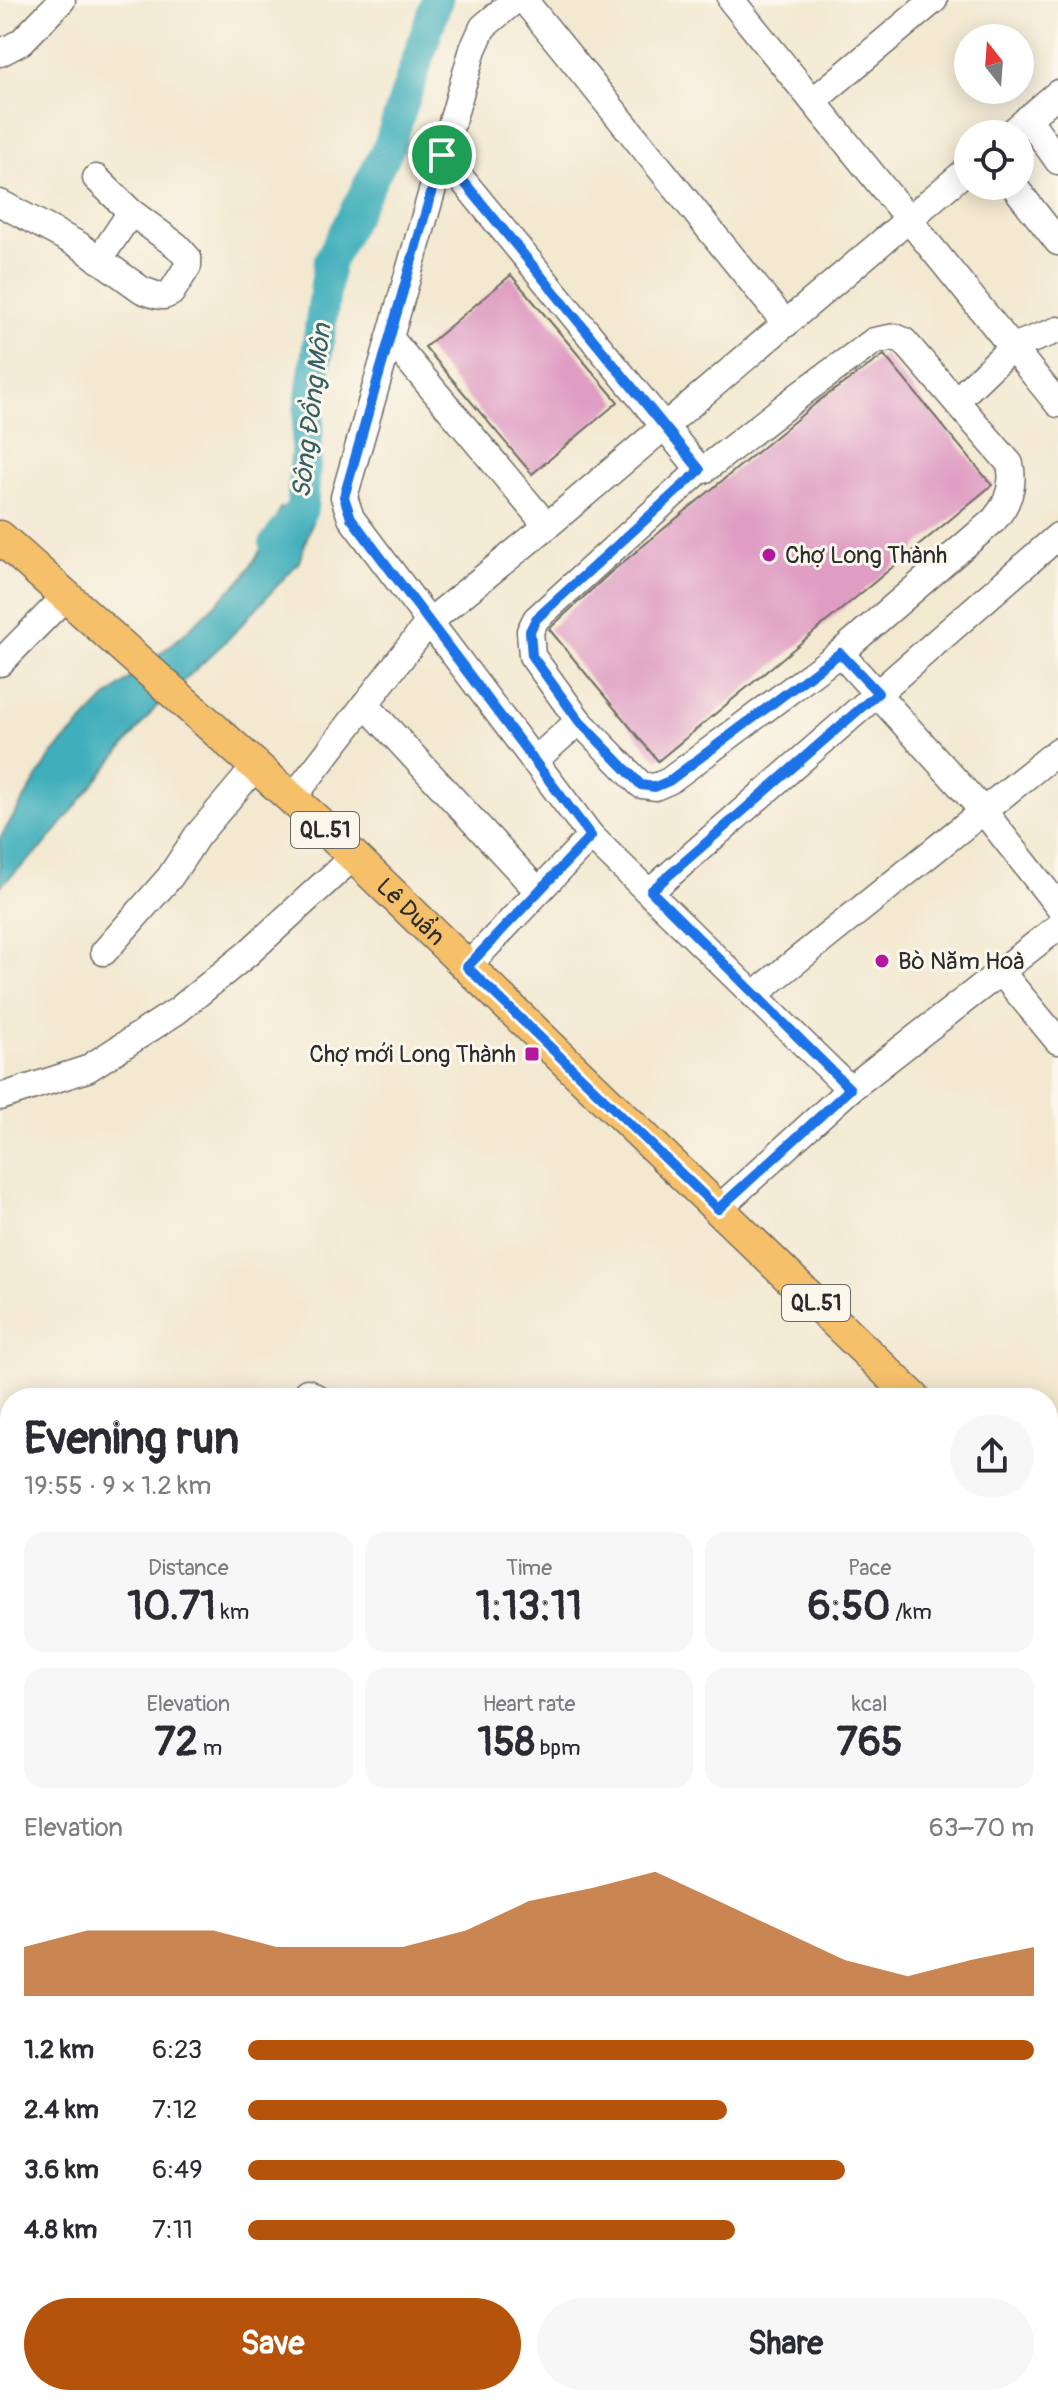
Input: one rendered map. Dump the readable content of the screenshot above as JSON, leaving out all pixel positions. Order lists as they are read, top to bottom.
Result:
{
  "streets": {
    "main road": ["QL.51", "Lê Duẩn"]
  },
  "crossings": [
    ["QL.51", "Lê Duẩn"]
  ],
  "water": ["Sông Đồng Môn"],
  "places": {
    "other": ["Chợ Long Thành", "Bò Năm Hoà"],
    "transit": ["Chợ mới Long Thành"]
  },
  "north": "top",
  "page": {
    "heading": ["Evening run", "19:55 · 9 × 1.2 km"],
    "stats": [
      ["Distance", "10.71 km"],
      ["Time", "1:13:11"],
      ["Pace", "6:50 /km"],
      ["Elevation", "72 m"],
      ["Heart rate", "158 bpm"],
      ["kcal", "765"]
    ],
    "chart": ["Elevation", "63–70 m"],
    "list": [
      {
        "name": "1.2 km",
        "note": "6:23"
      },
      {
        "name": "2.4 km",
        "note": "7:12"
      },
      {
        "name": "3.6 km",
        "note": "6:49"
      },
      {
        "name": "4.8 km",
        "note": "7:11"
      }
    ],
    "buttons": ["Save", "Share"]
  }
}
